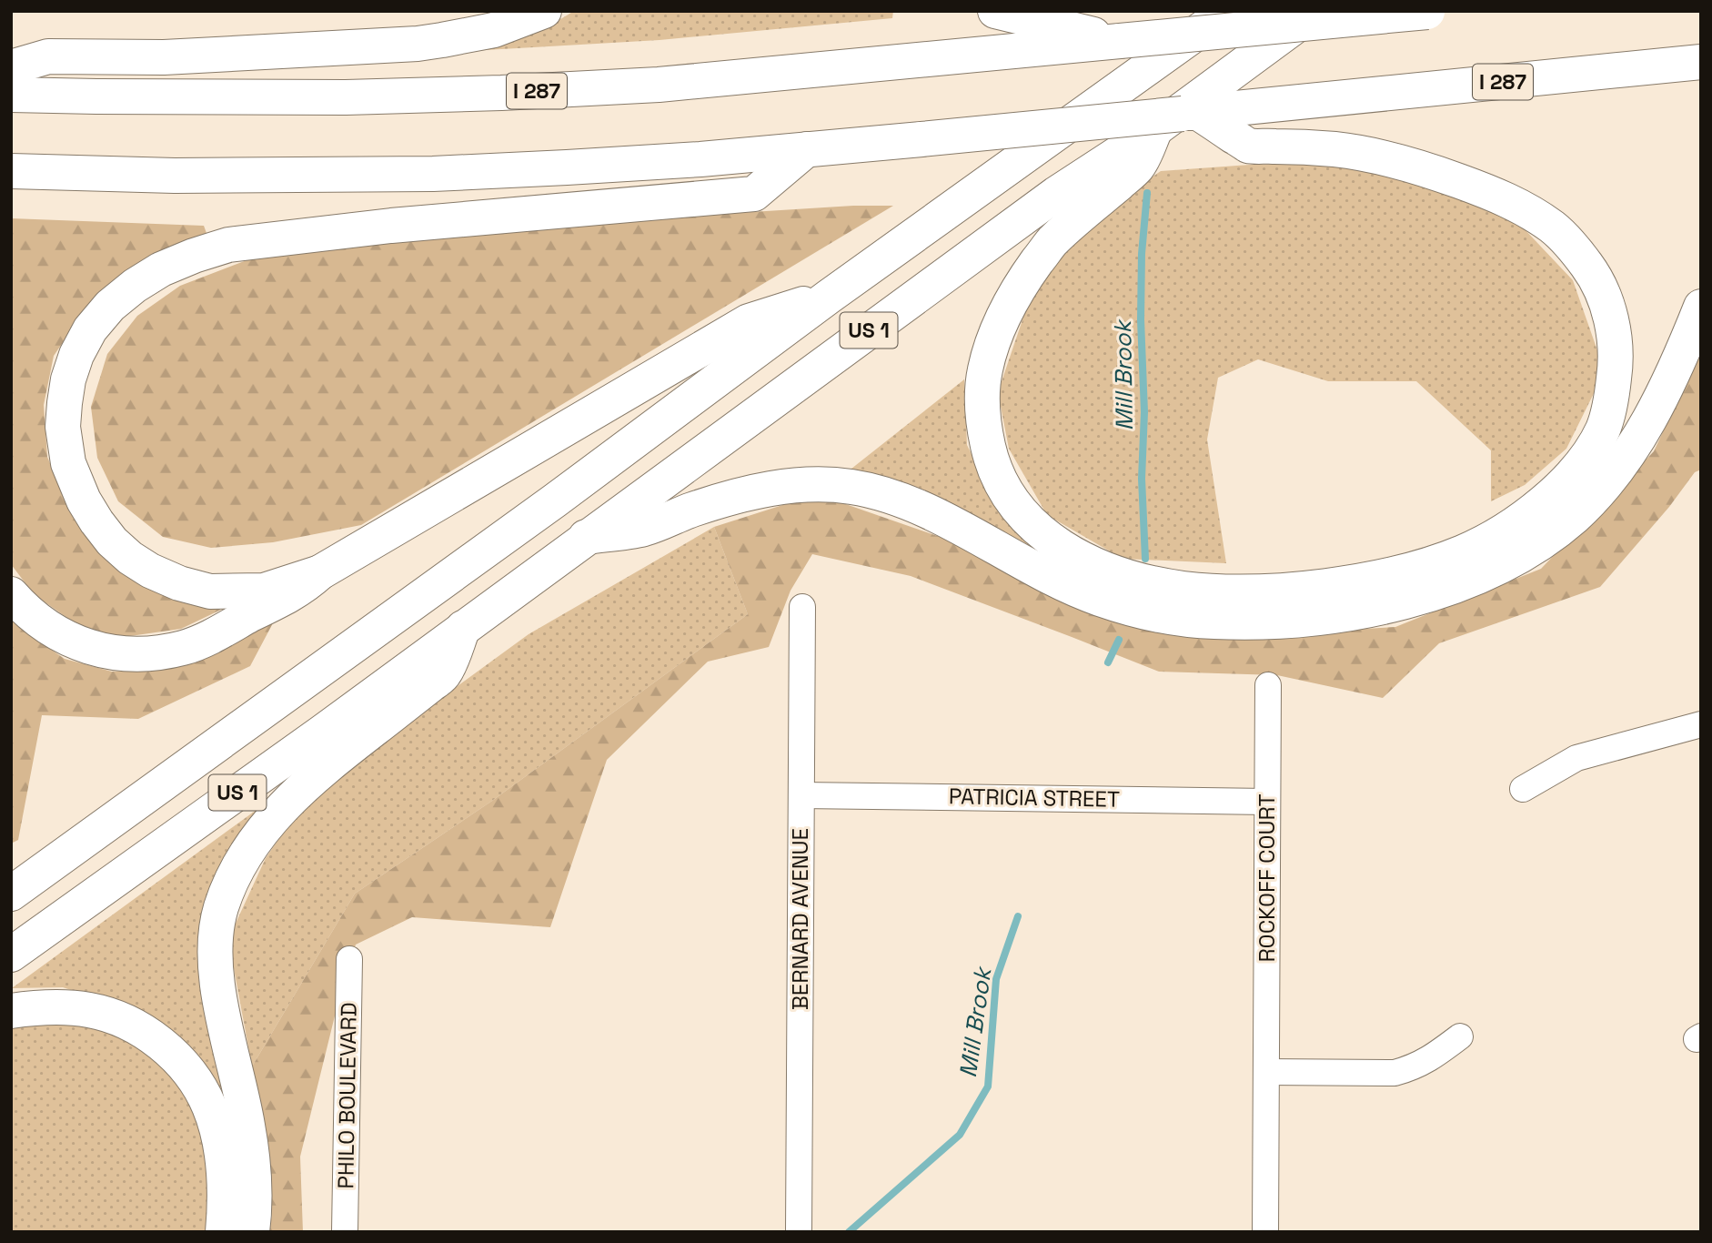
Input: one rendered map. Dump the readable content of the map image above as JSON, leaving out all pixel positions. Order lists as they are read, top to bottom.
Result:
{
  "streets": {
    "highway": ["I 287", "US 1"],
    "street": [
      "PATRICIA STREET",
      "ROCKOFF COURT",
      "BERNARD AVENUE",
      "PHILO BOULEVARD"
    ]
  },
  "crossings": [
    ["I 287", "US 1"],
    ["PATRICIA STREET", "ROCKOFF COURT"],
    ["PATRICIA STREET", "BERNARD AVENUE"]
  ],
  "water": ["Mill Brook"]
}
